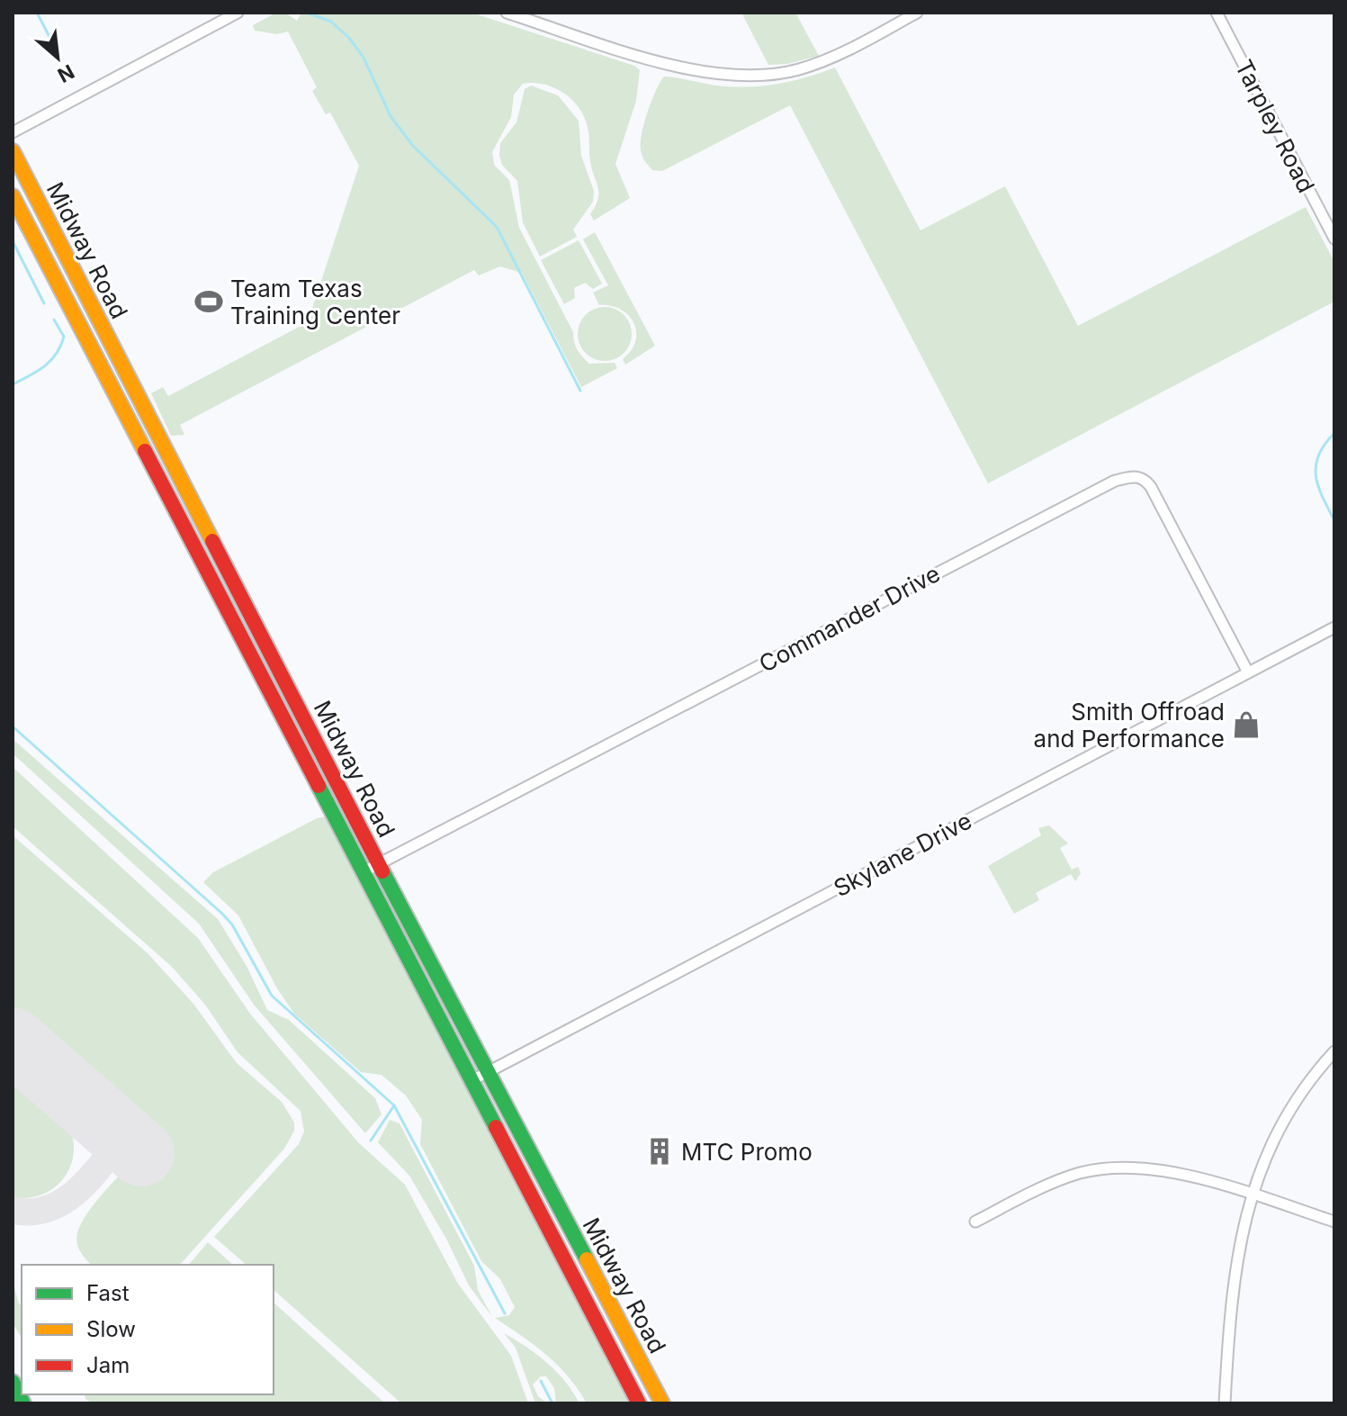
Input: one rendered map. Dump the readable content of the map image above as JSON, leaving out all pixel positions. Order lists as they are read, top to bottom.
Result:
{
  "streets": {
    "main road": ["Midway Road"],
    "street": ["Tarpley Road", "Commander Drive", "Skylane Drive"]
  },
  "crossings": [
    ["Midway Road", "Commander Drive"],
    ["Midway Road", "Skylane Drive"],
    ["Commander Drive", "Skylane Drive"]
  ],
  "places": {
    "sports": ["Team Texas Training Center"],
    "shop": ["Smith Offroad and Performance"],
    "building": ["MTC Promo"]
  },
  "legend": ["Fast", "Slow", "Jam"],
  "north": "bottom right"
}
